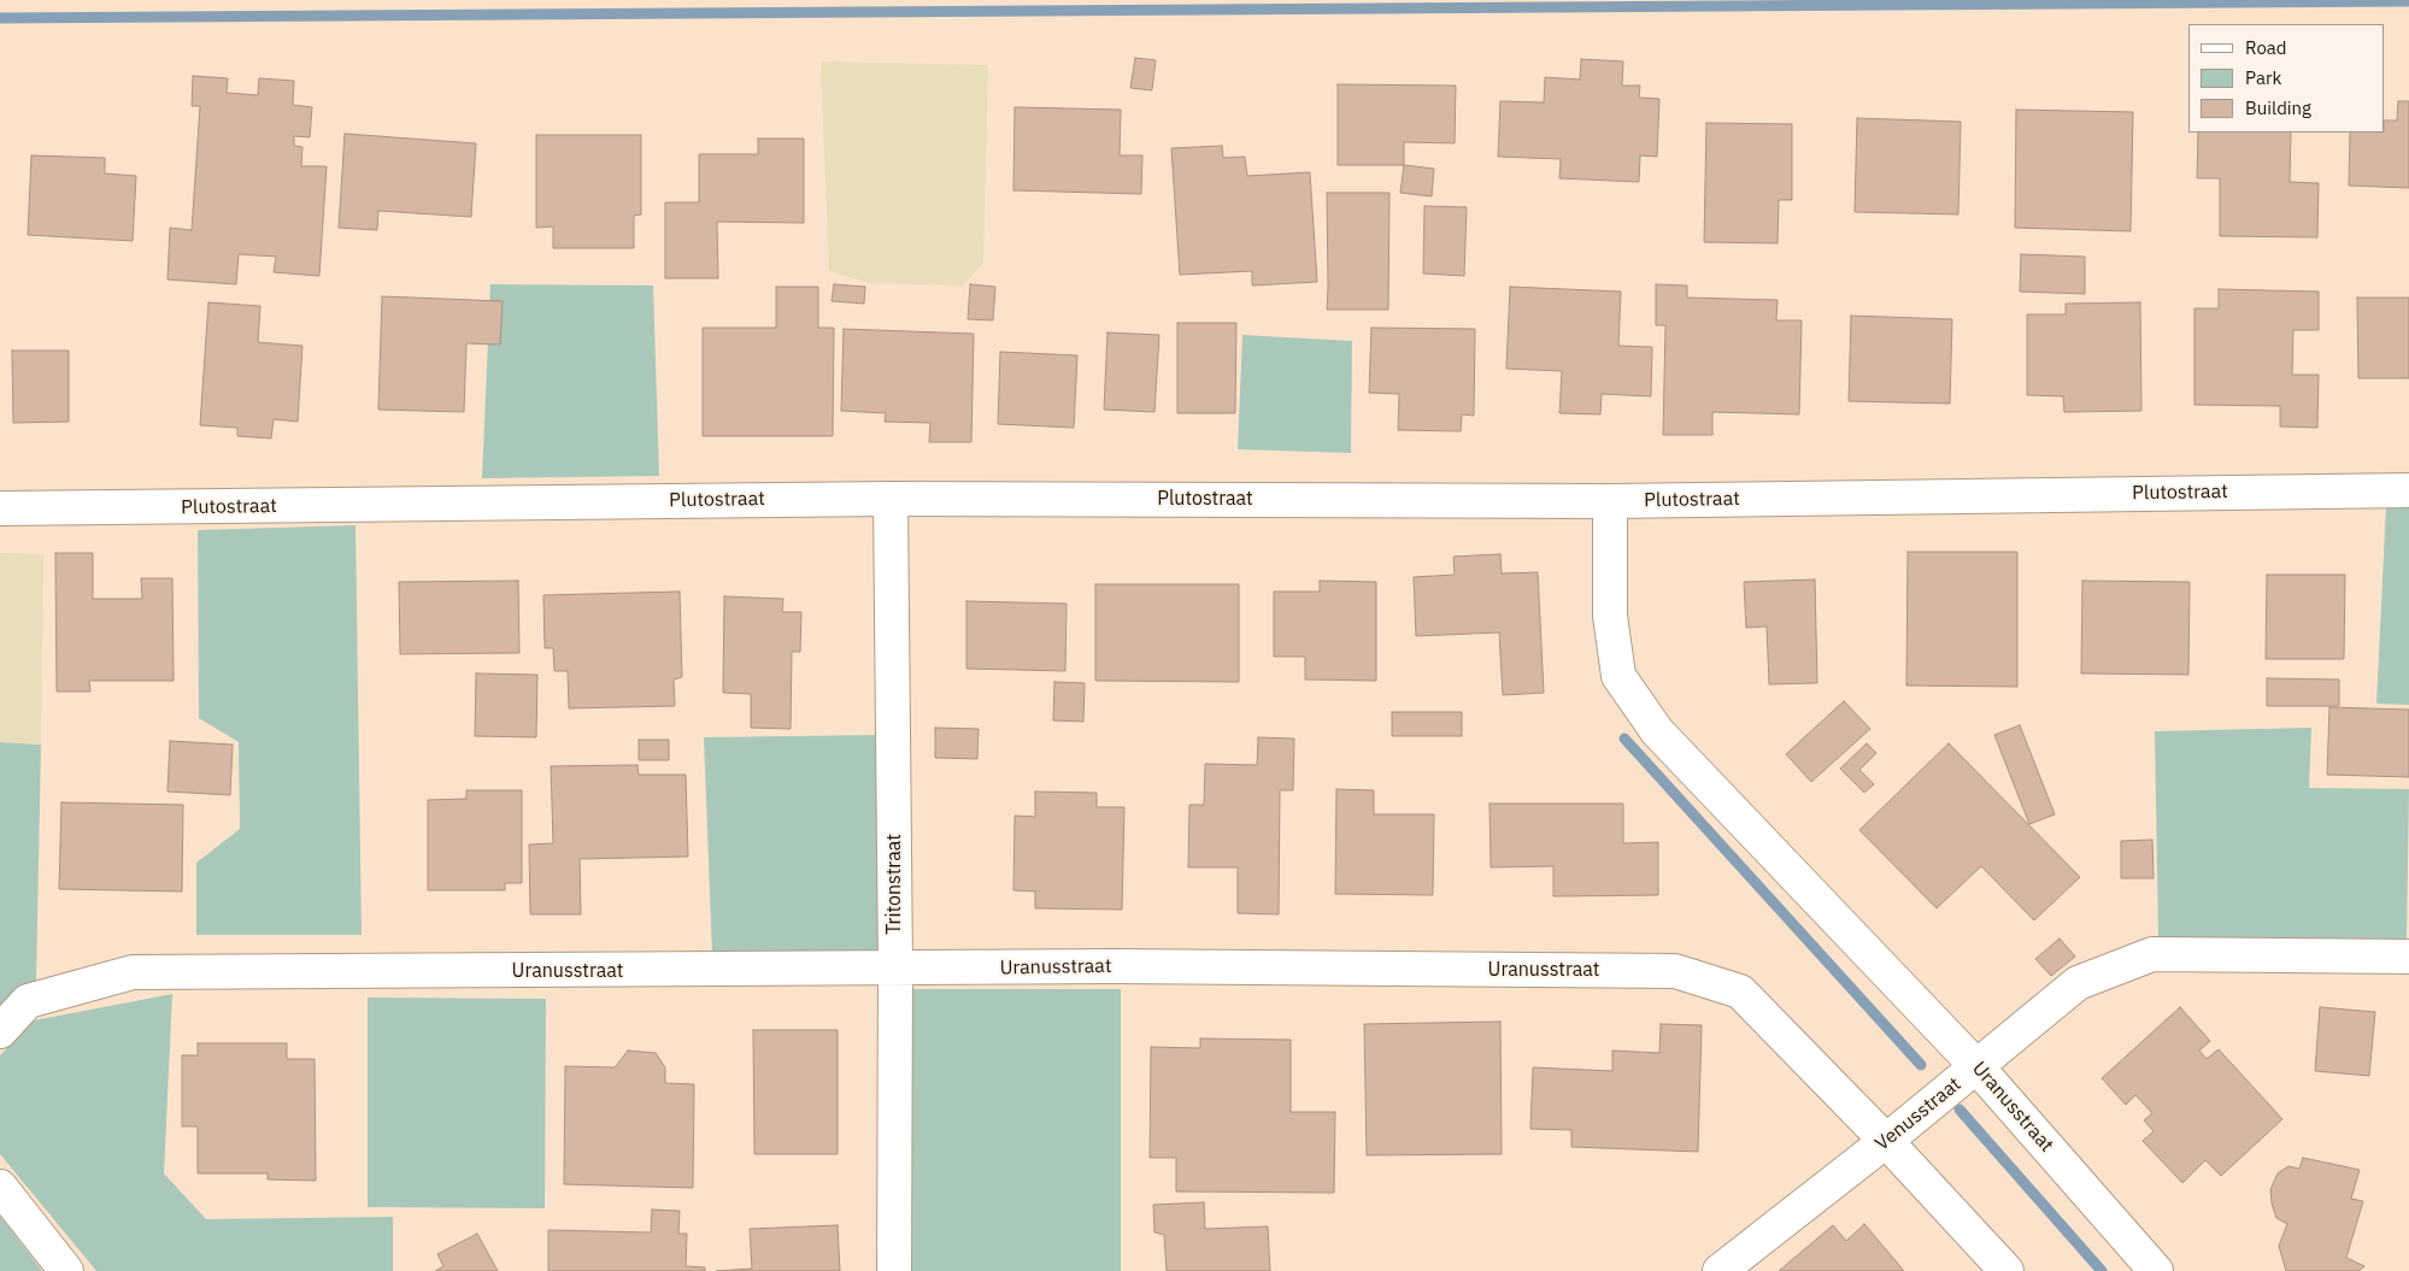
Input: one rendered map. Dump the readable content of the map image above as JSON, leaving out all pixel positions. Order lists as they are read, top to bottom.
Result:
{
  "streets": {
    "street": [
      "Plutostraat",
      "Tritonstraat",
      "Uranusstraat",
      "Venusstraat"
    ]
  },
  "crossings": [
    ["Plutostraat", "Tritonstraat"],
    ["Plutostraat", "Uranusstraat"],
    ["Tritonstraat", "Uranusstraat"],
    ["Uranusstraat", "Venusstraat"]
  ],
  "legend": ["Road", "Park", "Building"]
}
